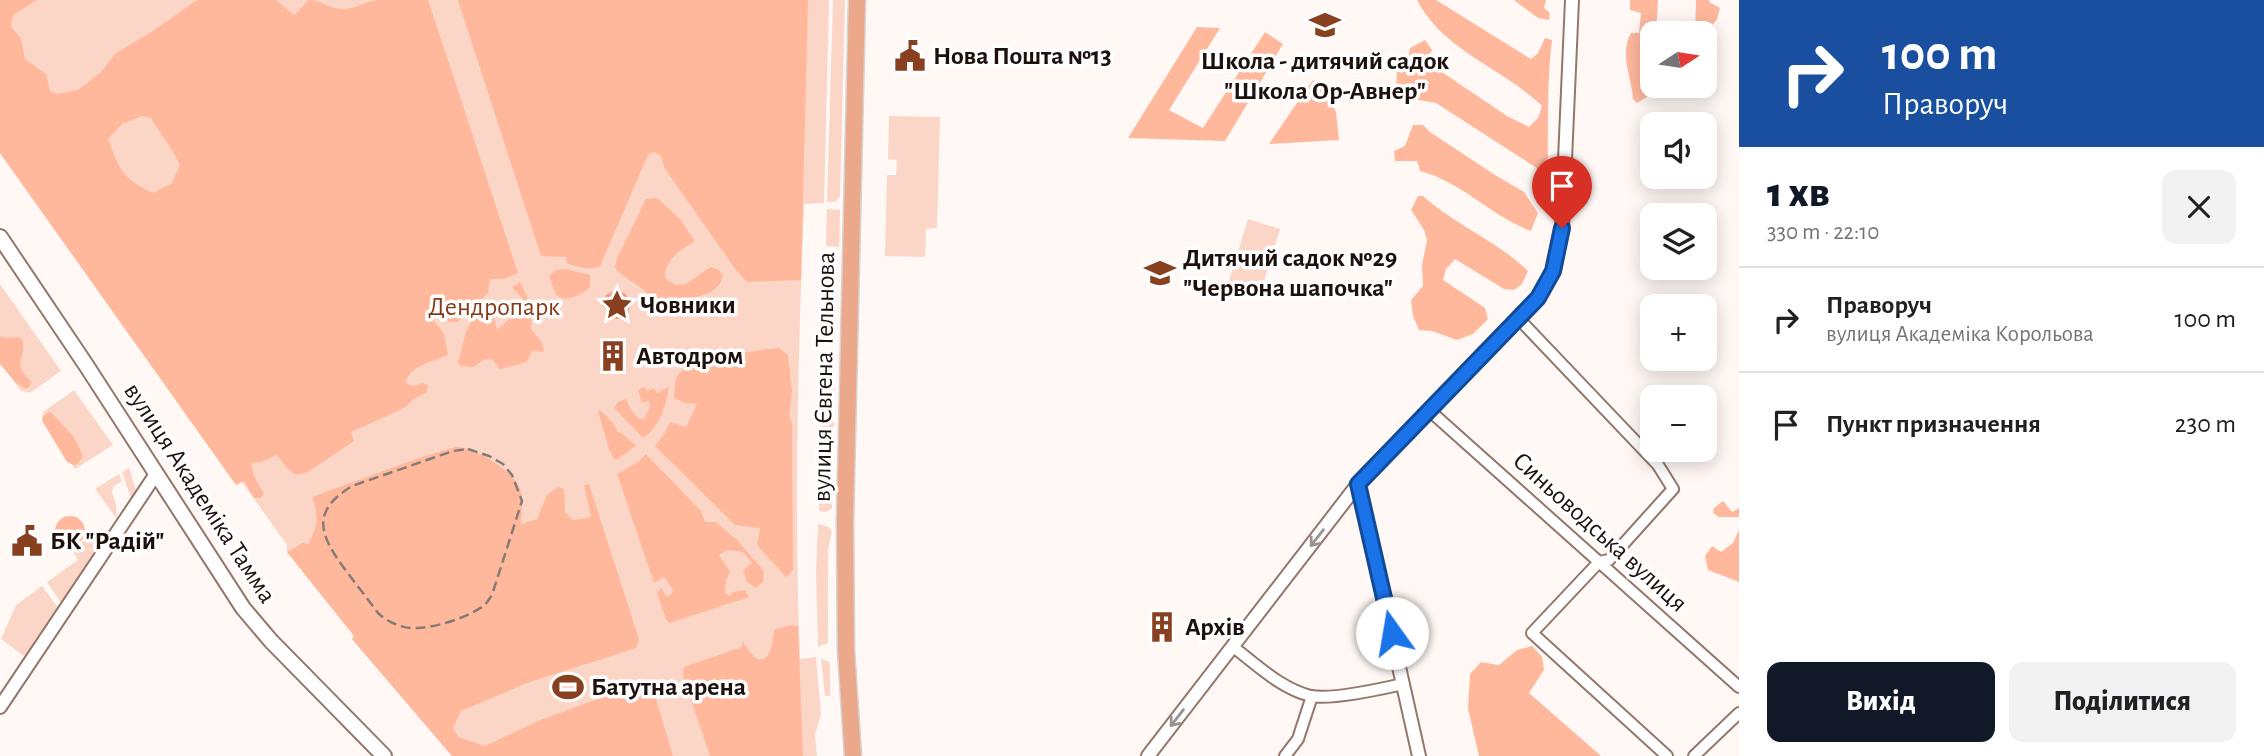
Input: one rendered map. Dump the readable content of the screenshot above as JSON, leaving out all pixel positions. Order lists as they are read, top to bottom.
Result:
{
  "streets": {
    "main road": ["вулиця Євгена Тельнова", "вулиця Академіка Тамма"],
    "street": ["Синьоводська вулиця"]
  },
  "parks": ["Дендропарк"],
  "places": {
    "school or university": ["Школа - дитячий садок \"Школа Ор-Авнер\"", "Дитячий садок №29 \"Червона шапочка\""],
    "public building": ["Нова Пошта №13", "БК \"Радій\""],
    "place": ["Човники"],
    "building": ["Автодром", "Архів"],
    "sports": ["Батутна арена"]
  },
  "north": "right",
  "page": {
    "turn": ["100 m", "Праворуч"],
    "map_buttons": ["+", "−"],
    "heading": ["1 хв", "330 m · 22:10"],
    "list": [
      {
        "name": "Праворуч",
        "note": "вулиця Академіка Корольова",
        "value": "100 m"
      },
      {
        "name": "Пункт призначення",
        "value": "230 m"
      }
    ],
    "buttons": ["Вихід", "Поділитися"]
  }
}
